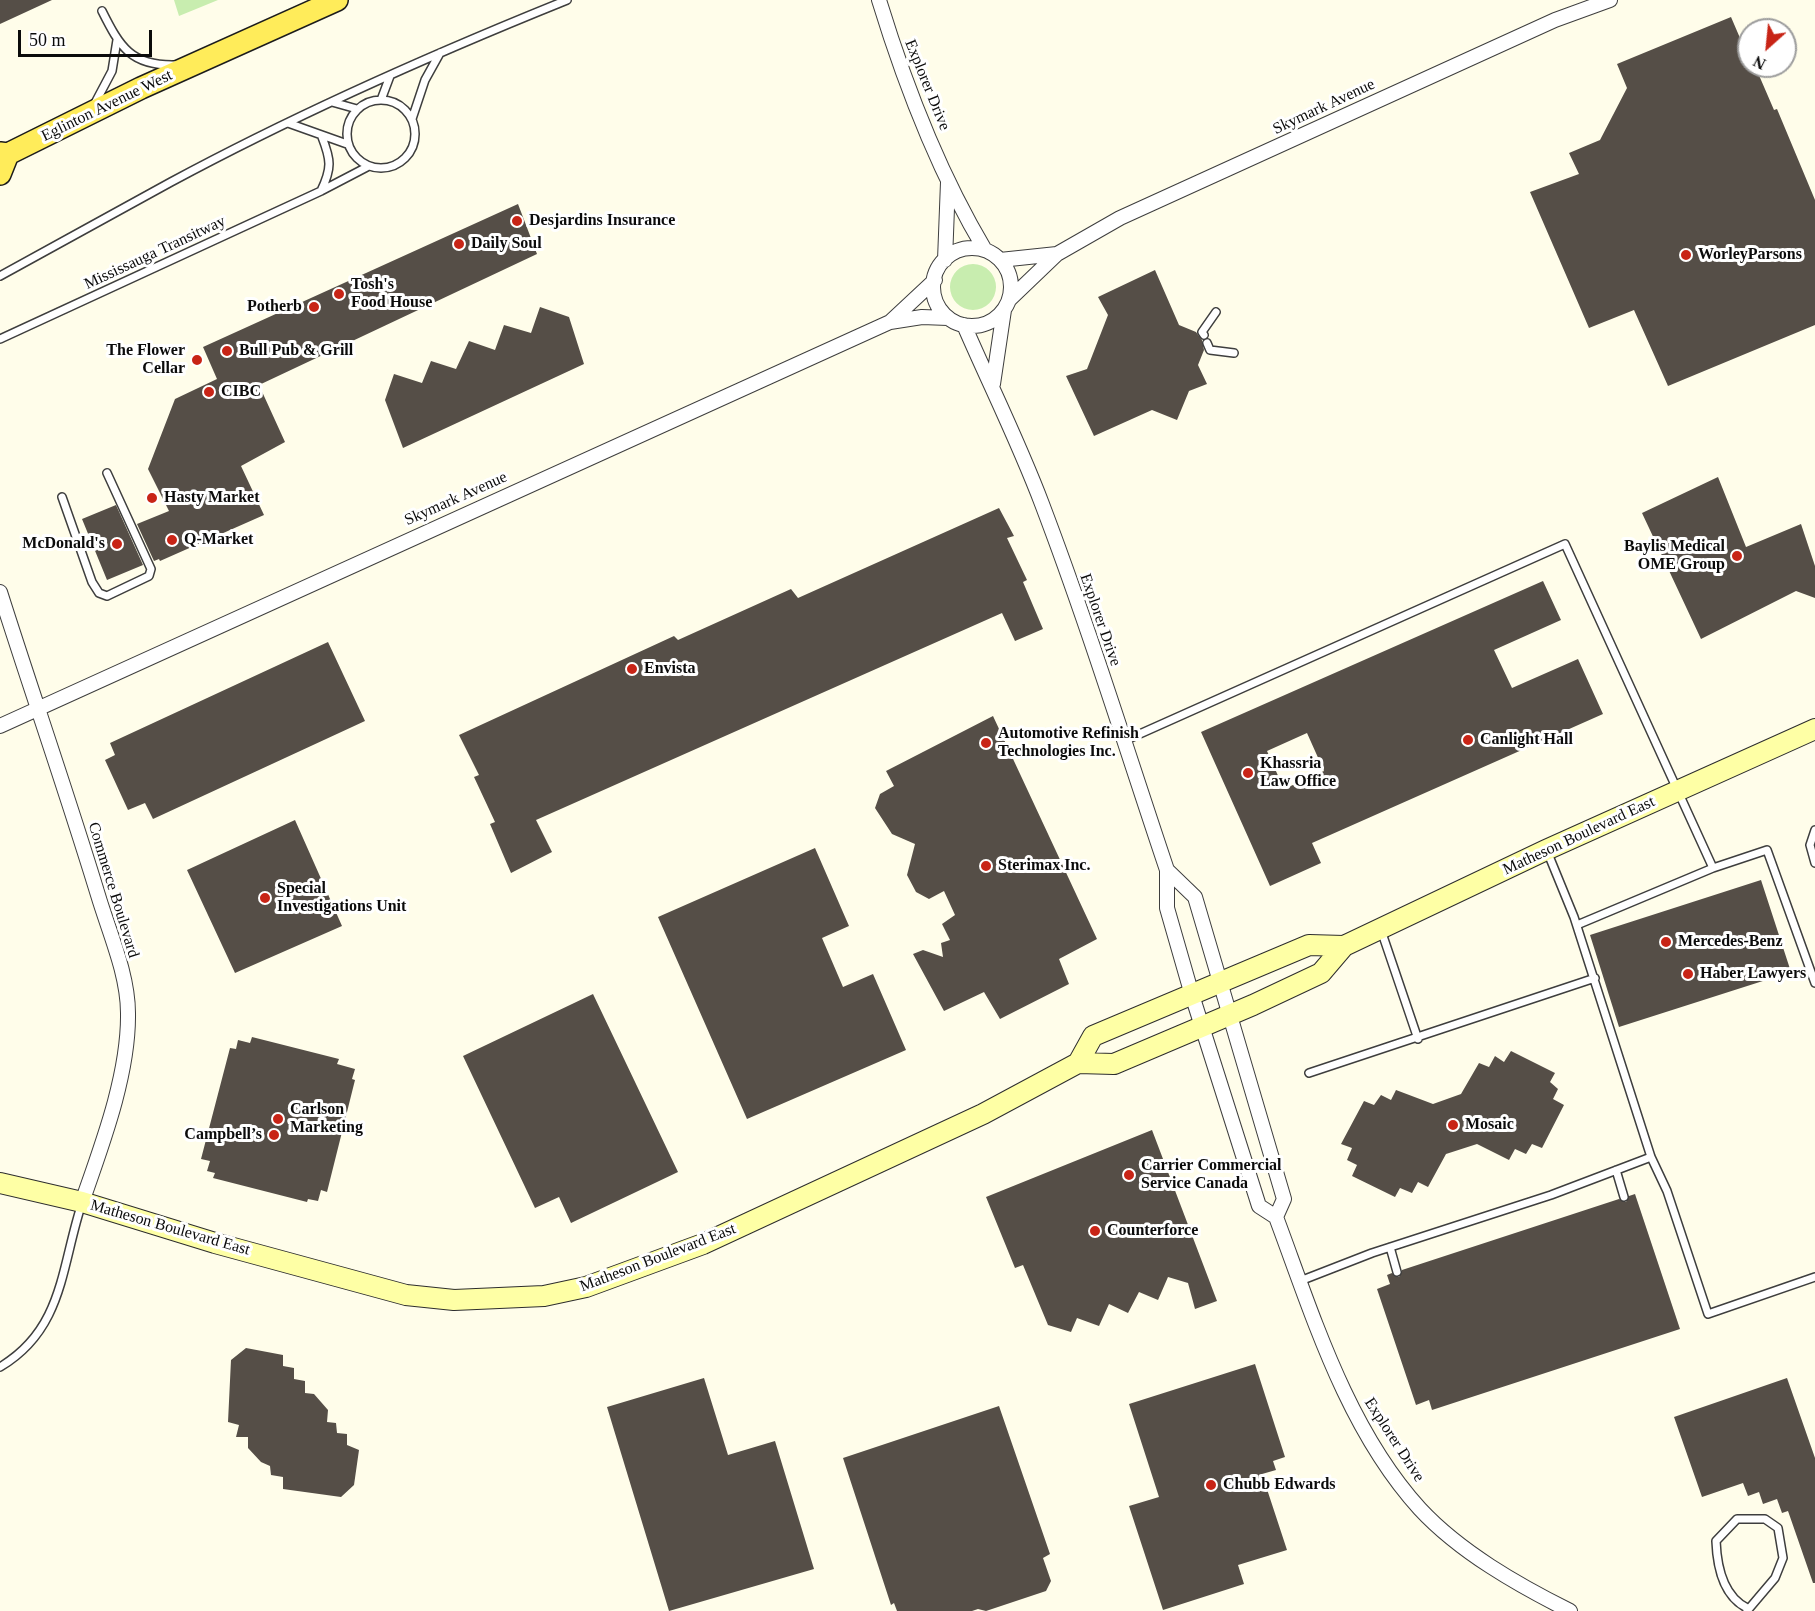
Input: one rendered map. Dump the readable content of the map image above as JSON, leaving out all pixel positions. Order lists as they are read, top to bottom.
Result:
{
  "streets": {
    "main road": ["Eglinton Avenue West"],
    "street": [
      "Explorer Drive",
      "Skymark Avenue",
      "Matheson Boulevard East",
      "Commerce Boulevard"
    ],
    "lane": ["Mississauga Transitway"]
  },
  "crossings": [
    ["Explorer Drive", "Skymark Avenue"],
    ["Explorer Drive", "Matheson Boulevard East"],
    ["Skymark Avenue", "Commerce Boulevard"],
    ["Matheson Boulevard East", "Commerce Boulevard"]
  ],
  "places": [
    "Desjardins Insurance",
    "Daily Soul",
    "WorleyParsons",
    "Tosh's Food House",
    "Potherb",
    "Bull Pub & Grill",
    "The Flower Cellar",
    "CIBC",
    "Hasty Market",
    "Q-Market",
    "McDonald's",
    "Baylis Medical OME Group",
    "Envista",
    "Canlight Hall",
    "Automotive Refinish Technologies Inc.",
    "Khassria Law Office",
    "Sterimax Inc.",
    "Special Investigations Unit",
    "Mercedes-Benz",
    "Haber Lawyers",
    "Carlson Marketing",
    "Mosaic",
    "Campbell’s",
    "Carrier Commercial Service Canada",
    "Counterforce",
    "Chubb Edwards"
  ],
  "scale_bar": "50 m",
  "north": "bottom left"
}
